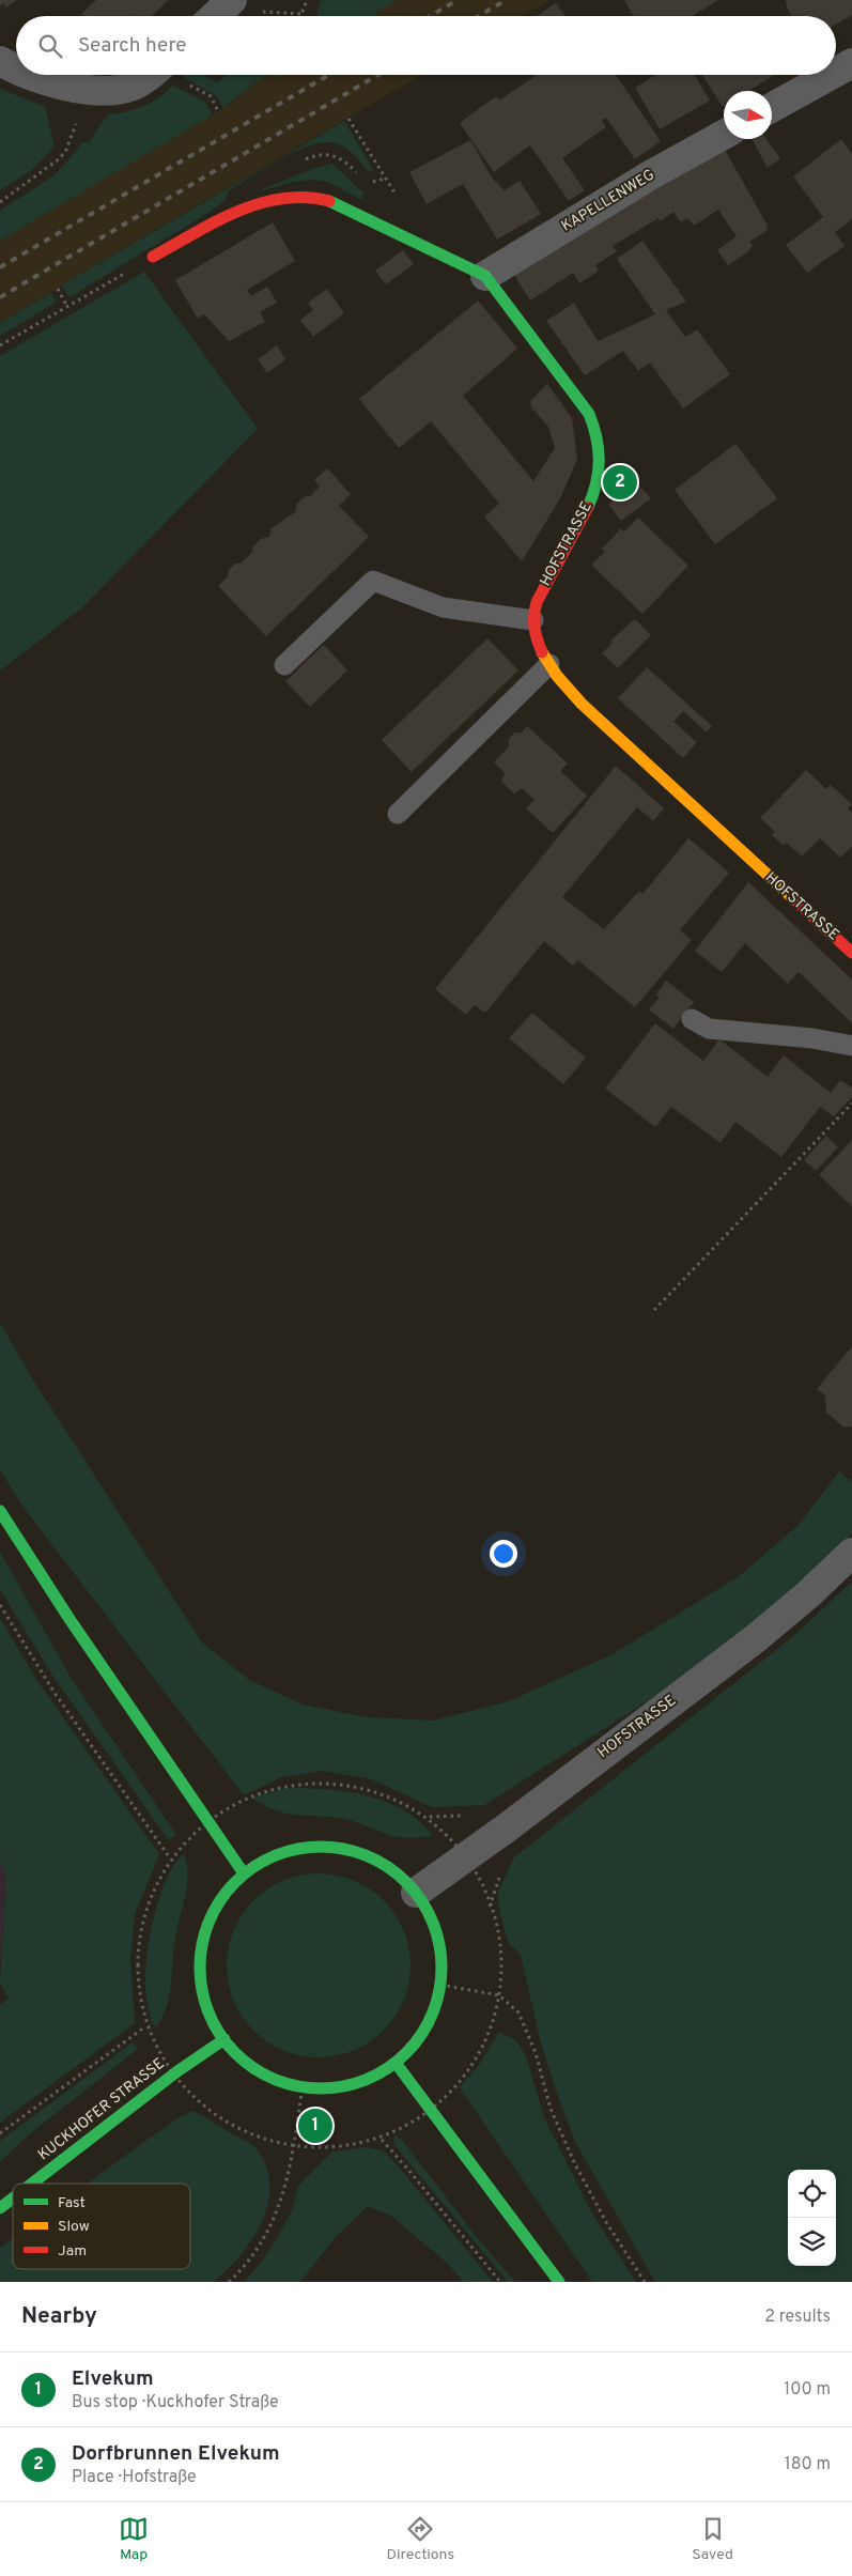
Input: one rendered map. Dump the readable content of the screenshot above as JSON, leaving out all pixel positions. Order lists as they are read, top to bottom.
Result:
{
  "streets": {
    "main road": ["HOFSTRASSE", "KUCKHOFER STRASSE"],
    "street": ["KAPELLENWEG"]
  },
  "crossings": [
    ["KAPELLENWEG", "HOFSTRASSE"]
  ],
  "legend": ["Fast", "Slow", "Jam"],
  "north": "right",
  "page": {
    "search": "Search here",
    "pins": ["2", "1"],
    "heading": ["Nearby", "2 results"],
    "list": [
      {
        "mark": "1",
        "name": "Elvekum",
        "note": "Bus stop · Kuckhofer Straße",
        "value": "100 m"
      },
      {
        "mark": "2",
        "name": "Dorfbrunnen Elvekum",
        "note": "Place · Hofstraße",
        "value": "180 m"
      }
    ],
    "nav": ["Map", "Directions", "Saved"]
  }
}
